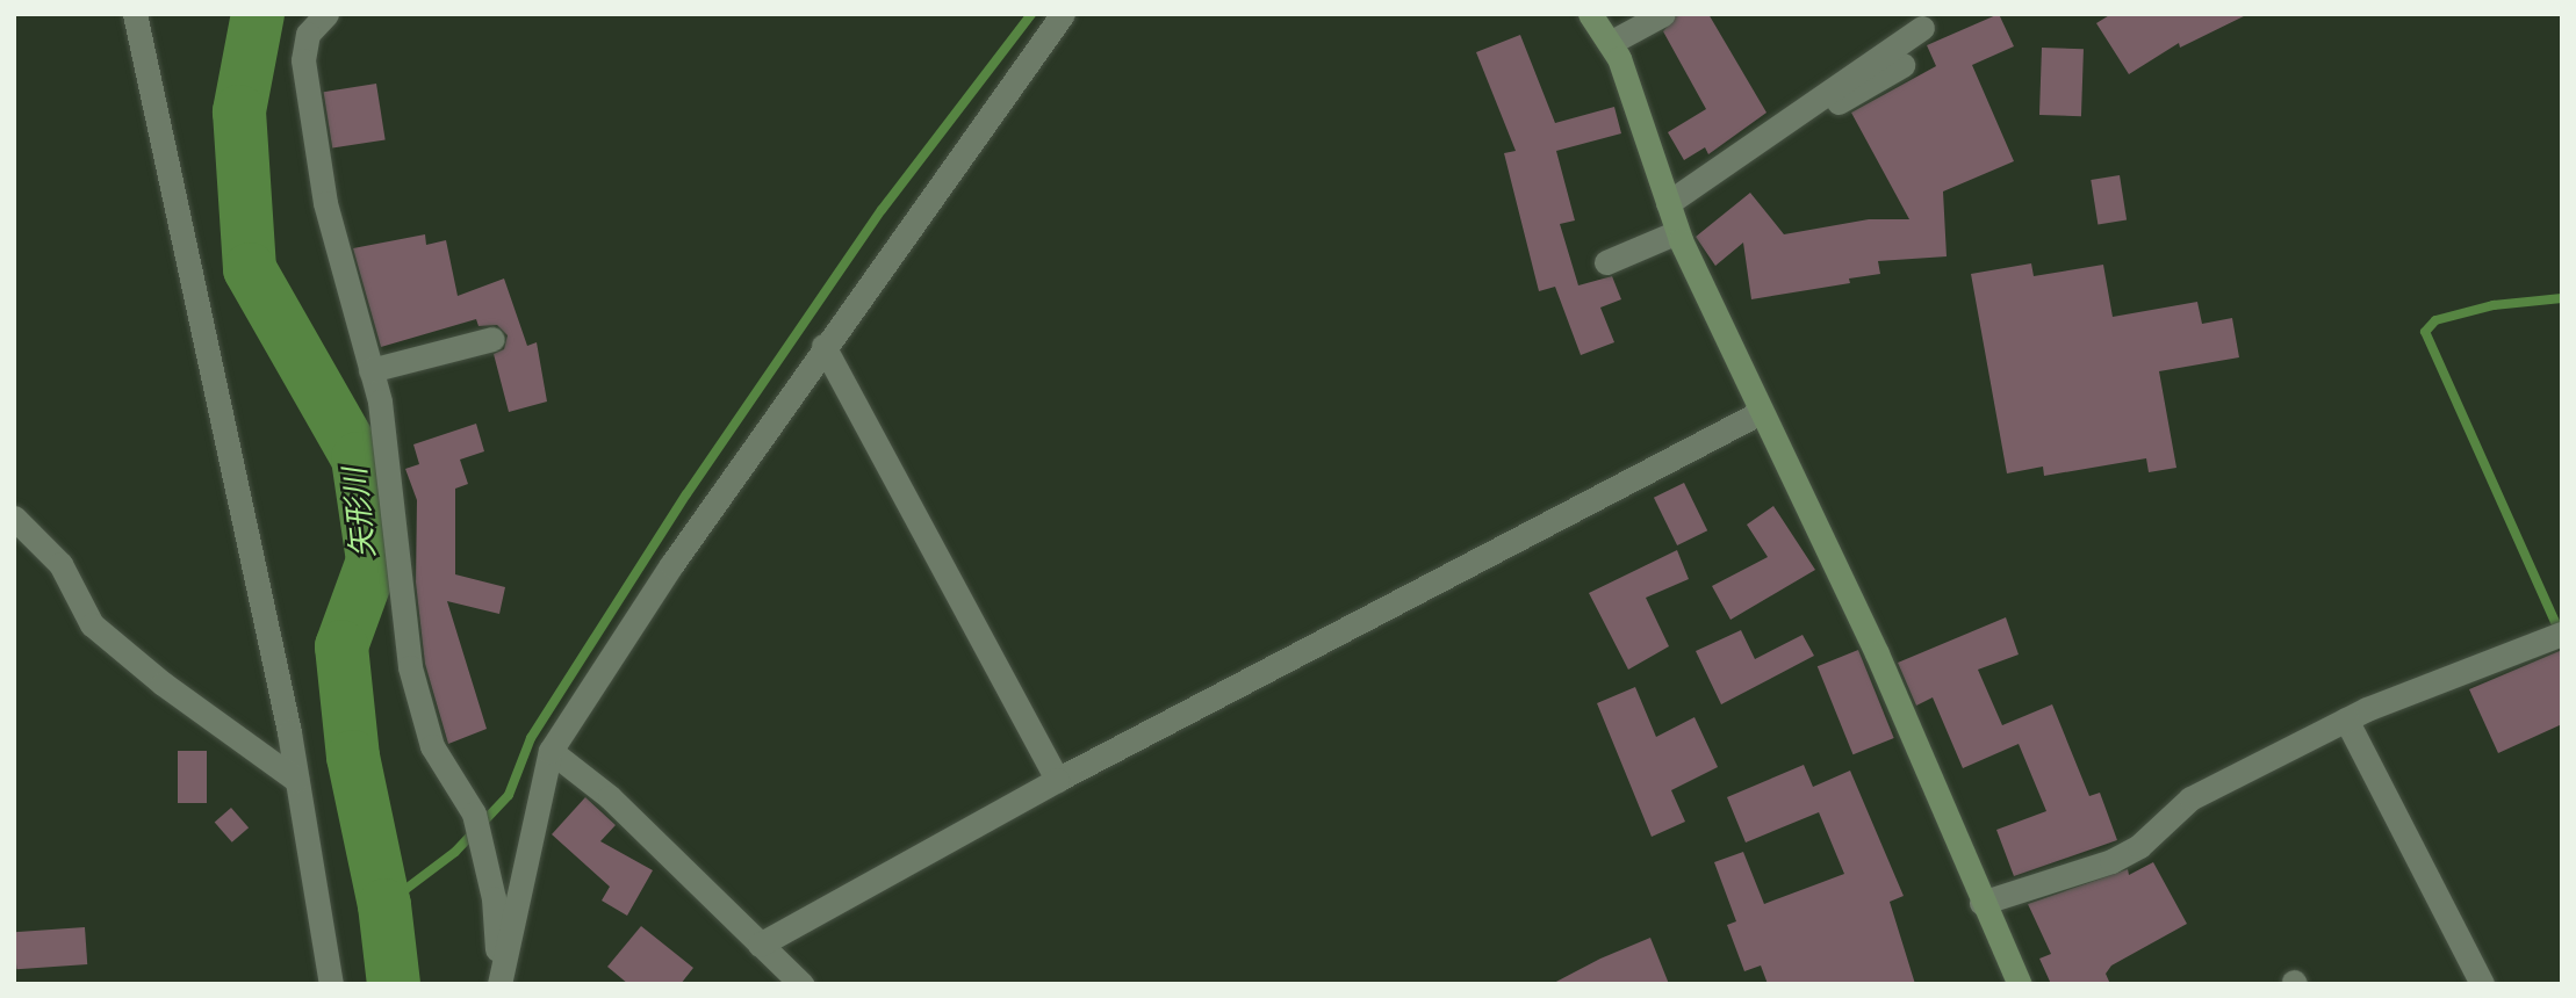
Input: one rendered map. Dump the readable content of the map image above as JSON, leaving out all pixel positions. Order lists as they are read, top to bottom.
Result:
{
  "water": ["矢形川"]
}
